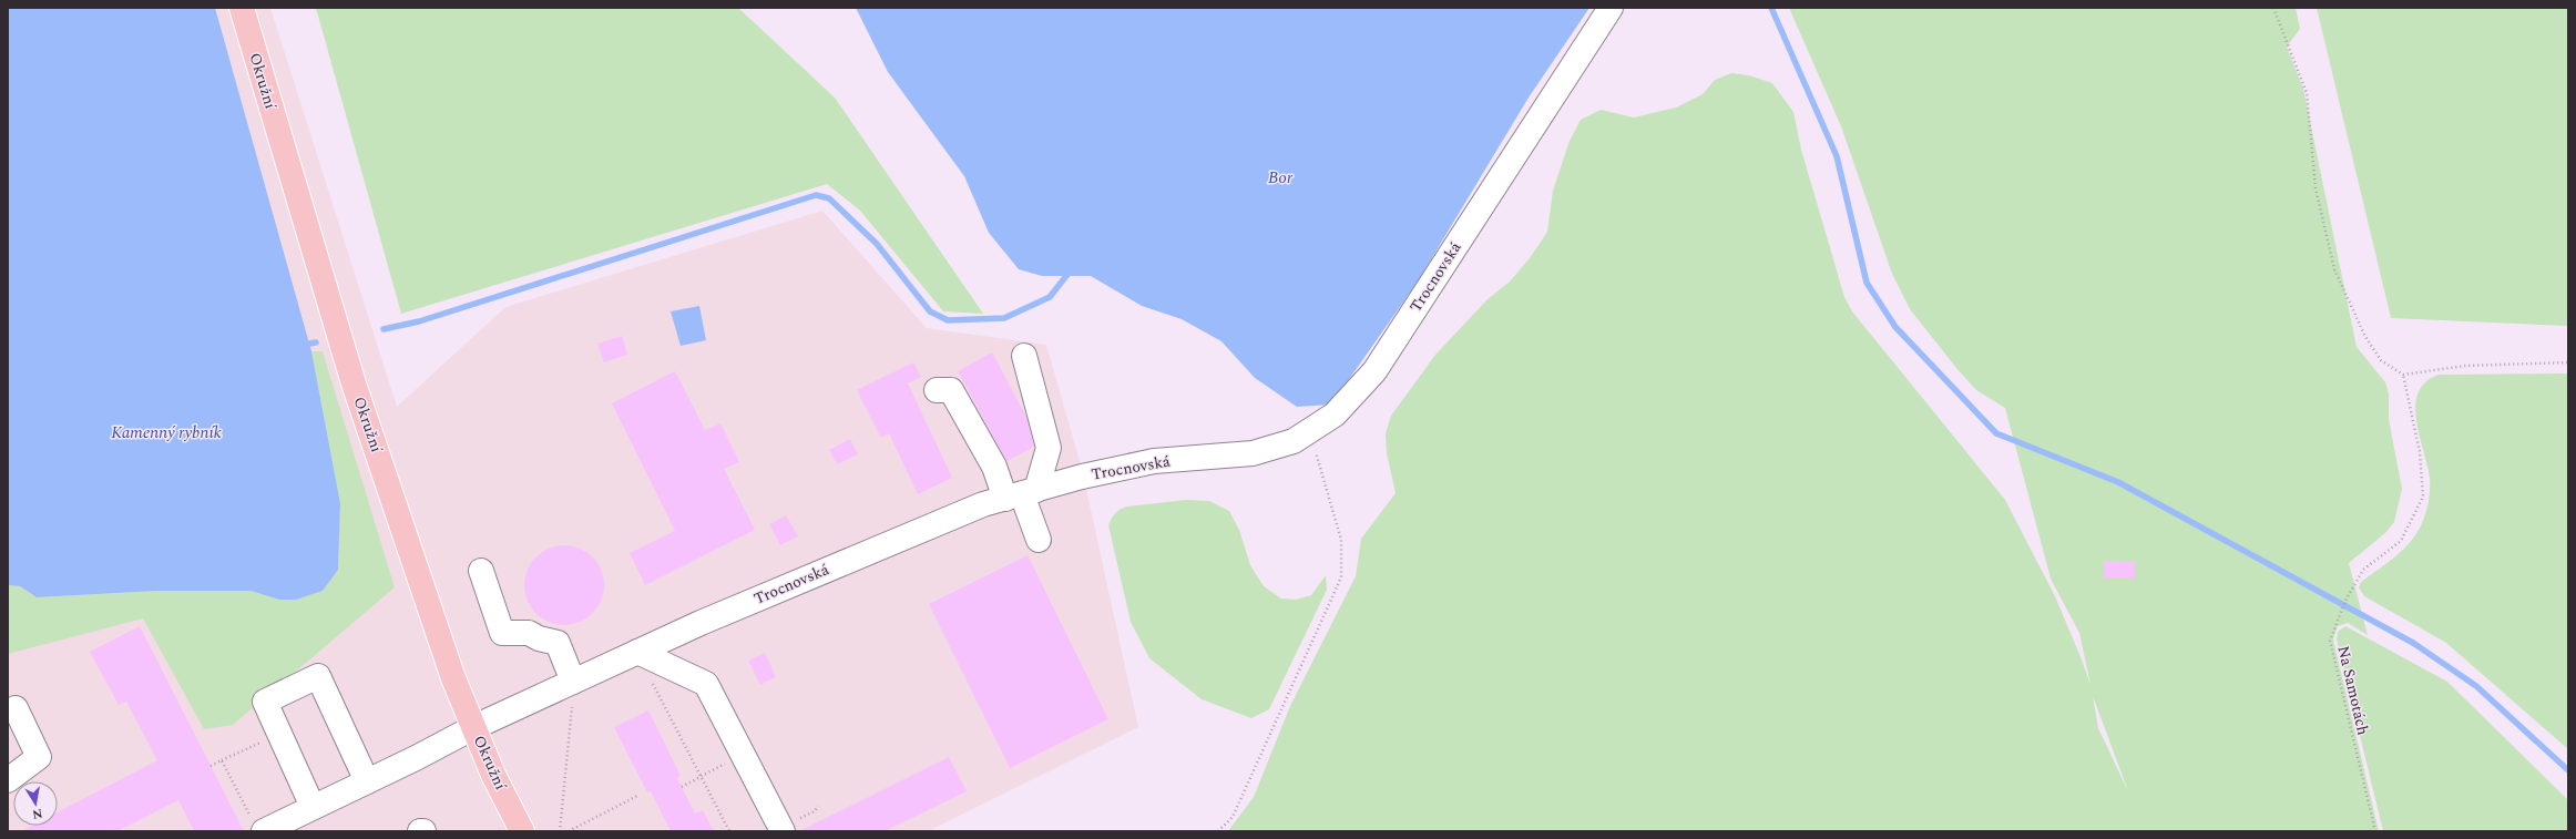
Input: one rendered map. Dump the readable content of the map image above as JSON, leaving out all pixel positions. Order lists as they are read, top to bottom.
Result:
{
  "streets": {
    "main road": ["Okružní"],
    "street": ["Trocnovská"],
    "path": ["Na Samotách"]
  },
  "crossings": [
    ["Okružní", "Trocnovská"]
  ],
  "water": ["Bor", "Kamenný rybník"],
  "north": "bottom"
}
